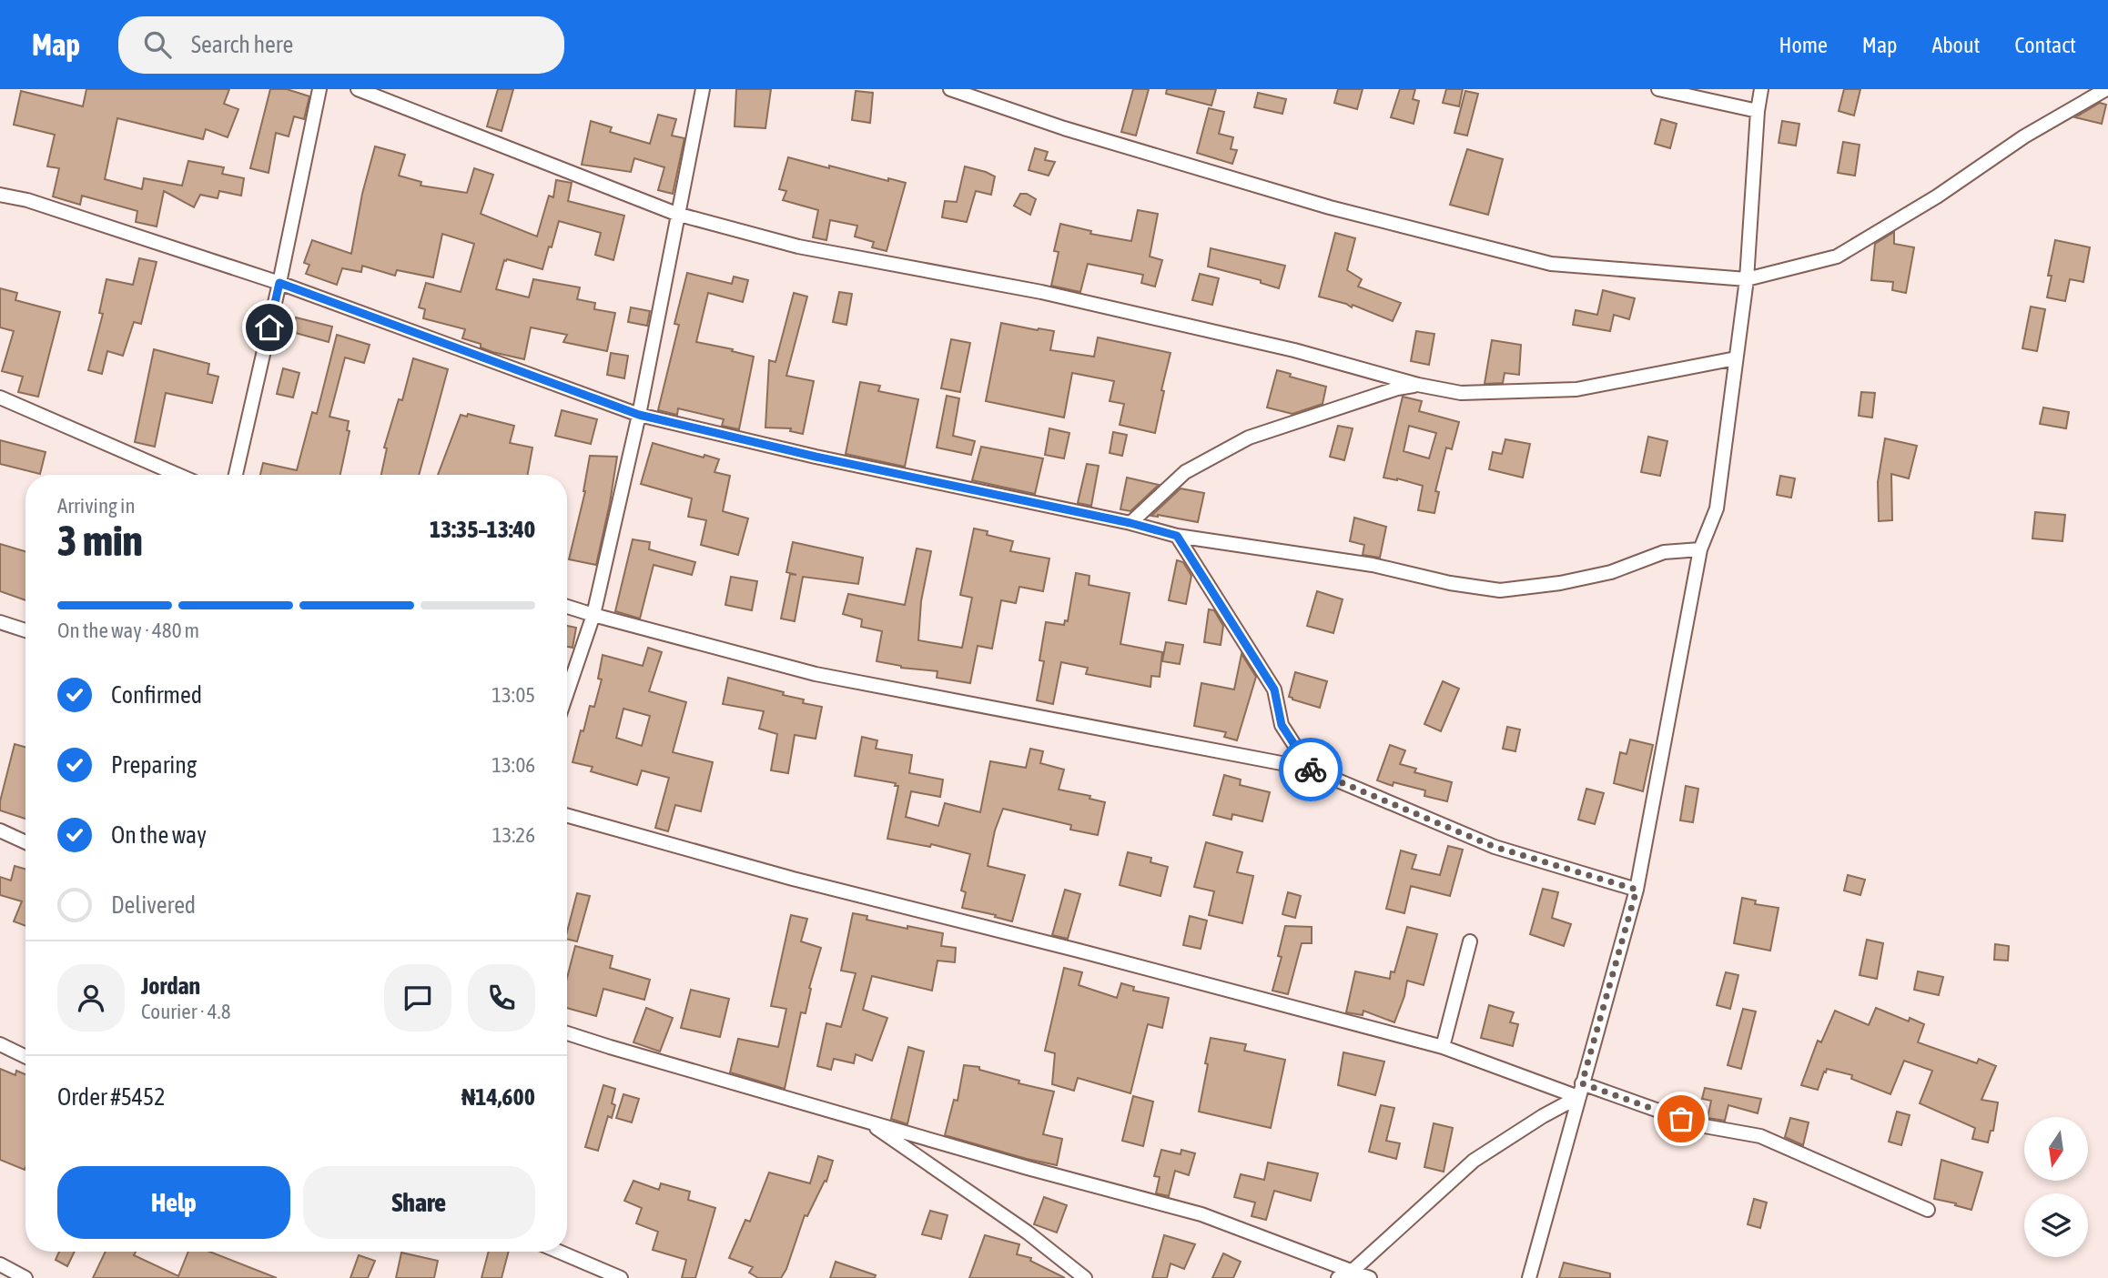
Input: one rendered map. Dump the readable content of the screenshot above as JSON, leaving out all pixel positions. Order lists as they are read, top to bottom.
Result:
{
  "north": "bottom",
  "page": {
    "header": "Map",
    "search": "Search here",
    "nav": [
      "Home",
      "Map",
      "About",
      "Contact"
    ],
    "heading": ["3 min", "Arriving in", "13:35–13:40"],
    "panel": [
      "Jordan",
      "Courier · 4.8",
      "Order #5452",
      "₦14,600"
    ],
    "bar": "On the way · 480 m",
    "list": [
      ["Confirmed", "13:05"],
      ["Preparing", "13:06"],
      ["On the way", "13:26"],
      "Delivered"
    ],
    "buttons": ["Help", "Share"]
  }
}
